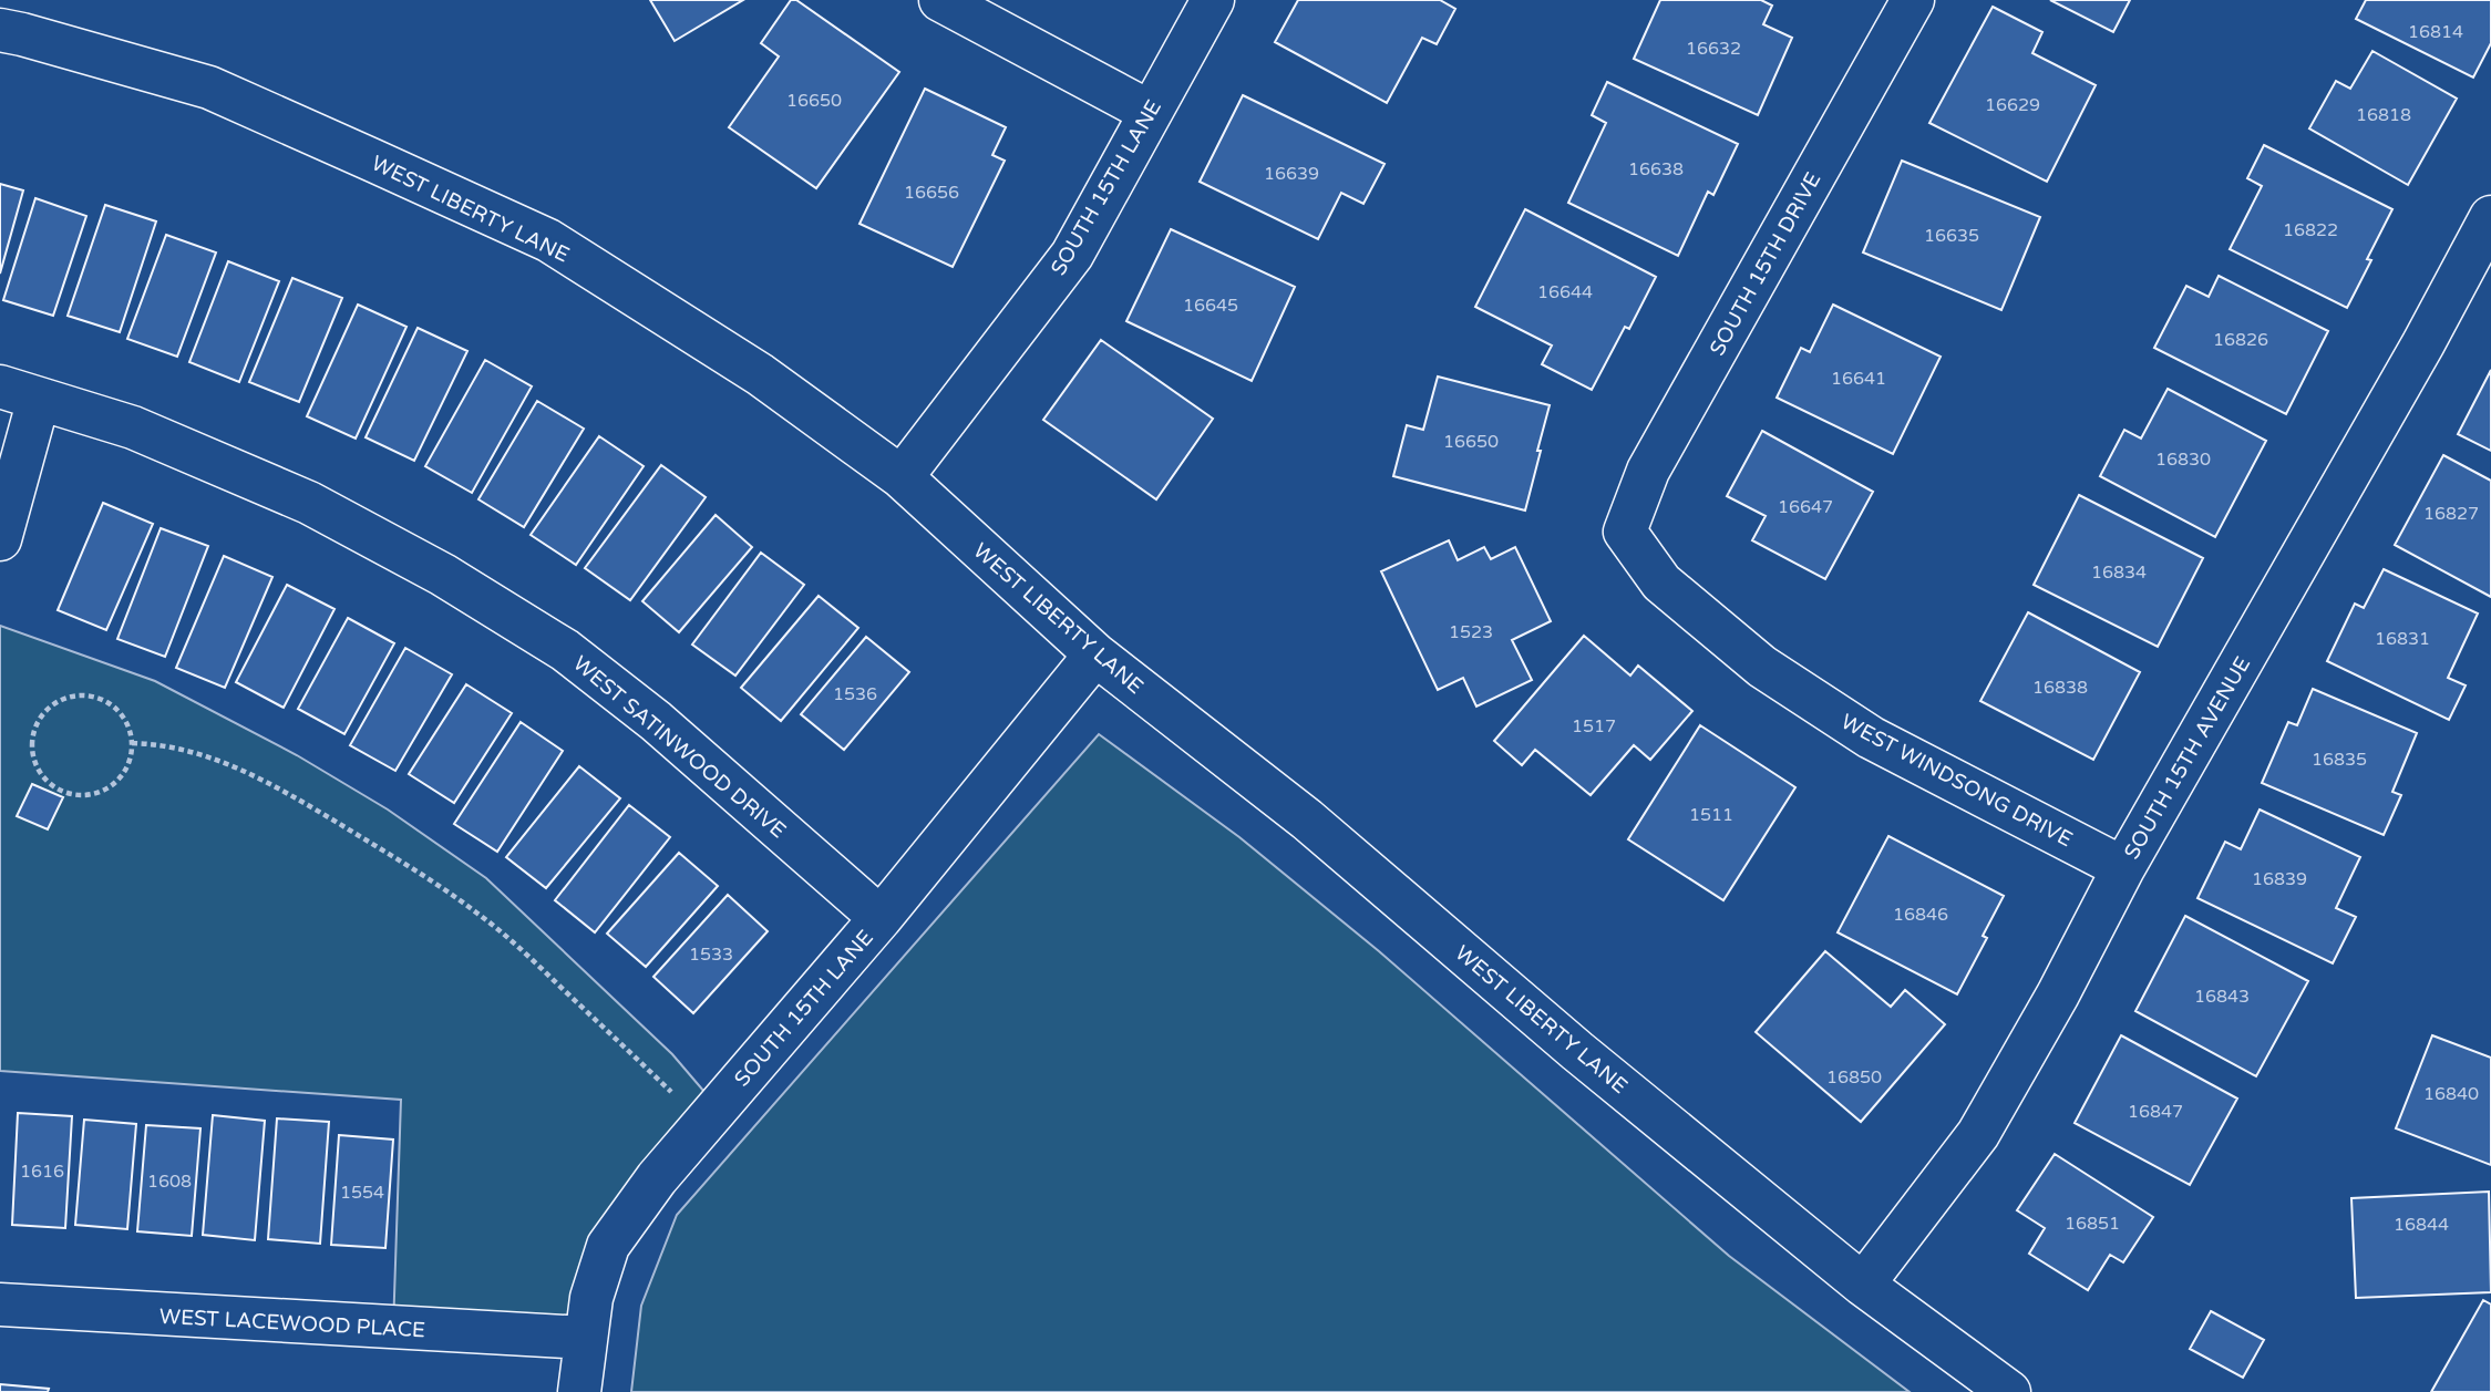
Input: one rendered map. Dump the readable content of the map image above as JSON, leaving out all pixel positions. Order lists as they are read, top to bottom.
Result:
{
  "streets": {
    "street": [
      "SOUTH 15TH LANE",
      "WEST LIBERTY LANE",
      "SOUTH 15TH DRIVE",
      "WEST SATINWOOD DRIVE",
      "SOUTH 15TH AVENUE",
      "WEST WINDSONG DRIVE",
      "WEST LACEWOOD PLACE"
    ]
  },
  "crossings": [
    ["SOUTH 15TH LANE", "WEST LIBERTY LANE"],
    ["SOUTH 15TH LANE", "WEST SATINWOOD DRIVE"],
    ["SOUTH 15TH LANE", "WEST LACEWOOD PLACE"],
    ["WEST LIBERTY LANE", "SOUTH 15TH AVENUE"],
    ["SOUTH 15TH DRIVE", "WEST WINDSONG DRIVE"],
    ["SOUTH 15TH AVENUE", "WEST WINDSONG DRIVE"]
  ],
  "house_numbers": [
    "16814",
    "16632",
    "16650",
    "16629",
    "16818",
    "16638",
    "16639",
    "16656",
    "16822",
    "16635",
    "16644",
    "16645",
    "16826",
    "16641",
    "16650",
    "16830",
    "16647",
    "16827",
    "16834",
    "1523",
    "16831",
    "16838",
    "1536",
    "1517",
    "16835",
    "1511",
    "16839",
    "16846",
    "1533",
    "16843",
    "16850",
    "16840",
    "16847",
    "1616",
    "1608",
    "1554",
    "16851",
    "16844"
  ]
}
